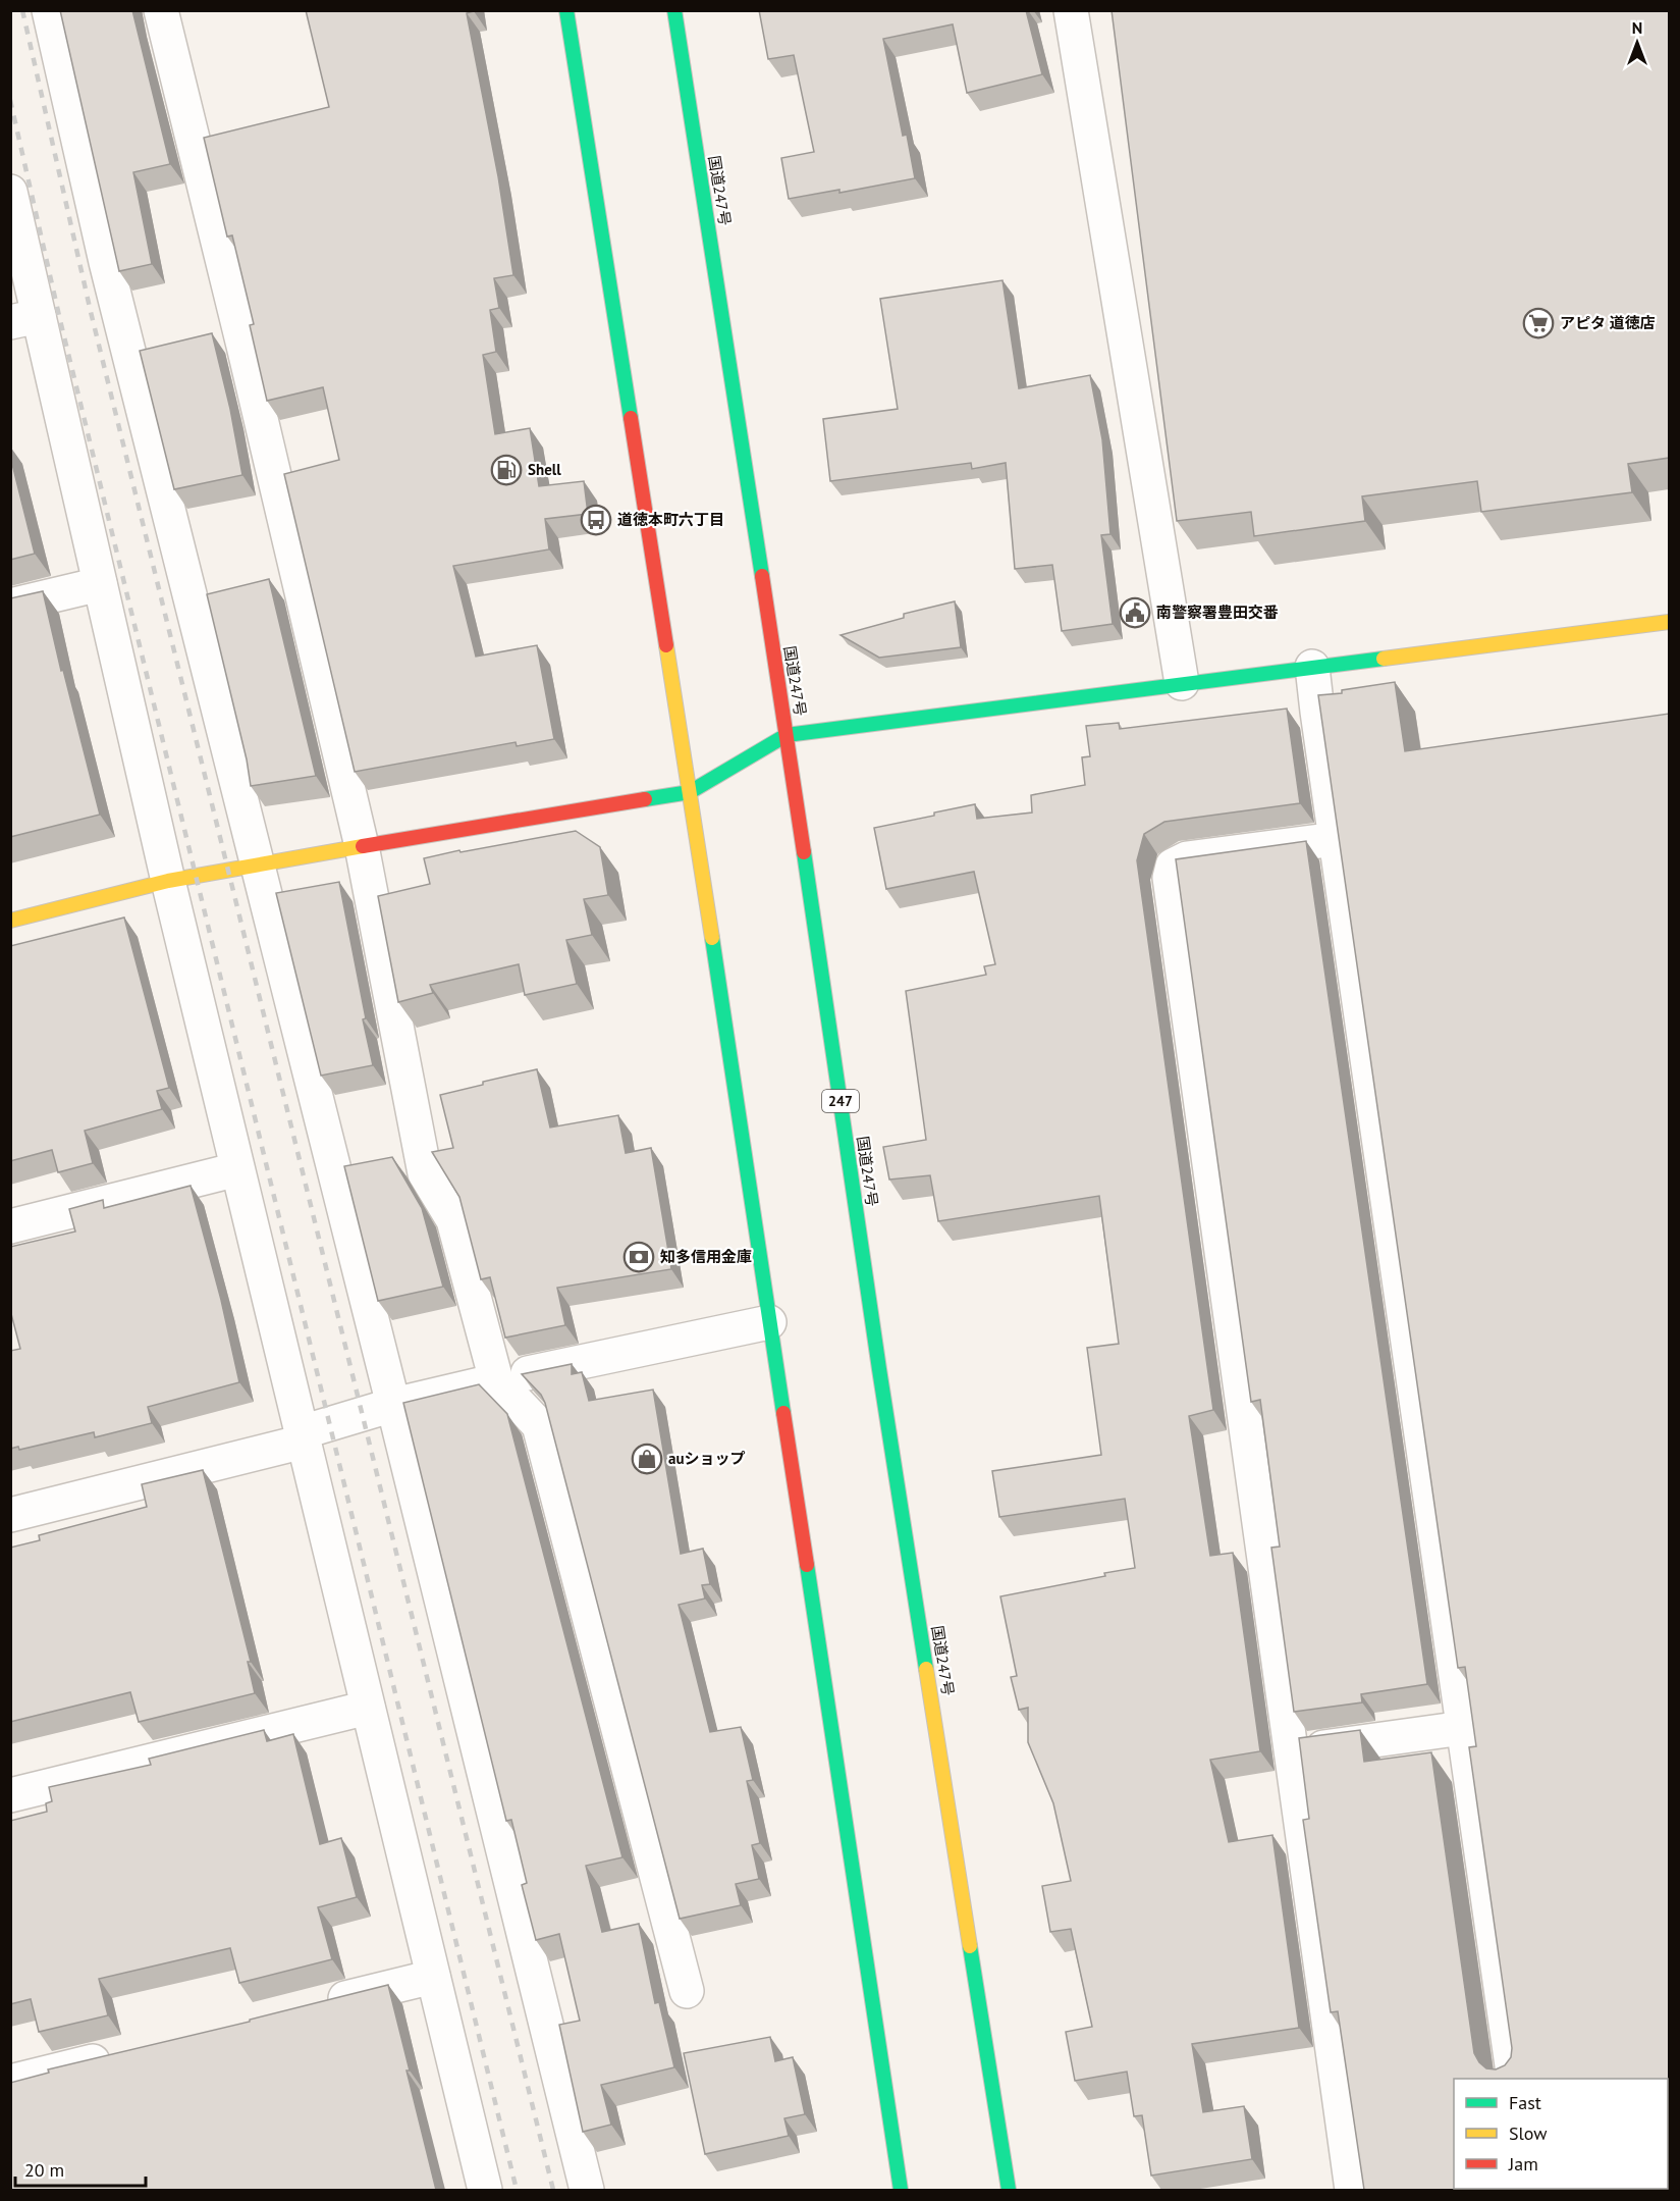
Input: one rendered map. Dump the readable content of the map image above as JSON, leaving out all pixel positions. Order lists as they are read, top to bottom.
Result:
{
  "streets": {
    "main road": ["国道247号", "247"]
  },
  "places": {
    "supermarket": ["アピタ 道徳店"],
    "fuel station": ["Shell"],
    "bus stop": ["道徳本町六丁目"],
    "public building": ["南警察署豊田交番"],
    "bank": ["知多信用金庫"],
    "shop": ["auショップ"]
  },
  "legend": ["Fast", "Slow", "Jam"],
  "scale_bar": "20 m",
  "north": "top"
}
